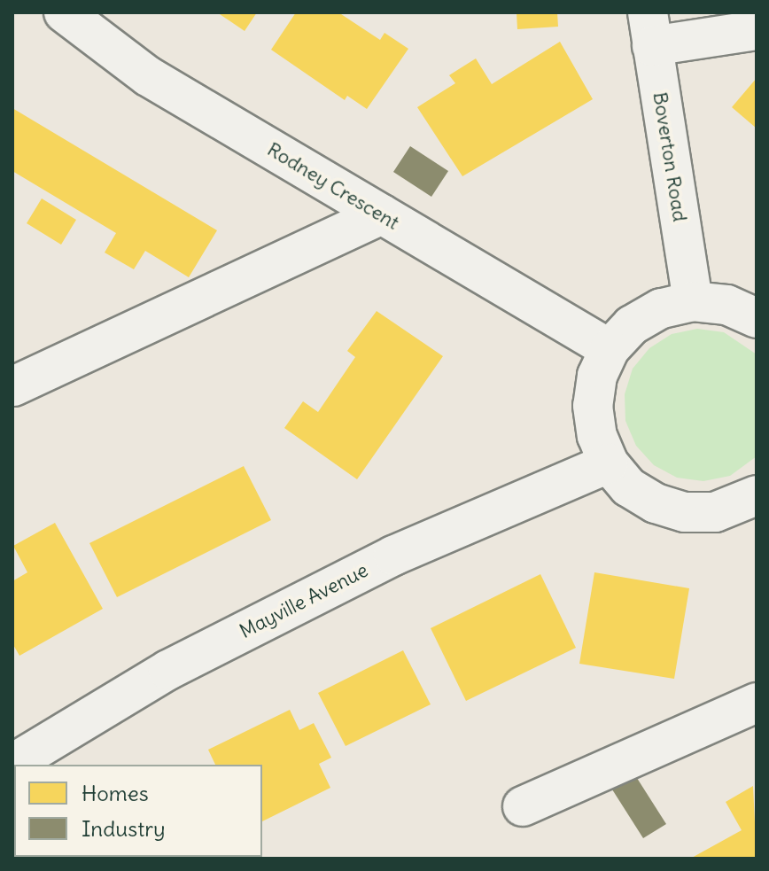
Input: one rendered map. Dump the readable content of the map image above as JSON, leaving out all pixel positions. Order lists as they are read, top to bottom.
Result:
{
  "streets": {
    "street": ["Boverton Road", "Rodney Crescent", "Mayville Avenue"]
  },
  "legend": ["Homes", "Industry"]
}
